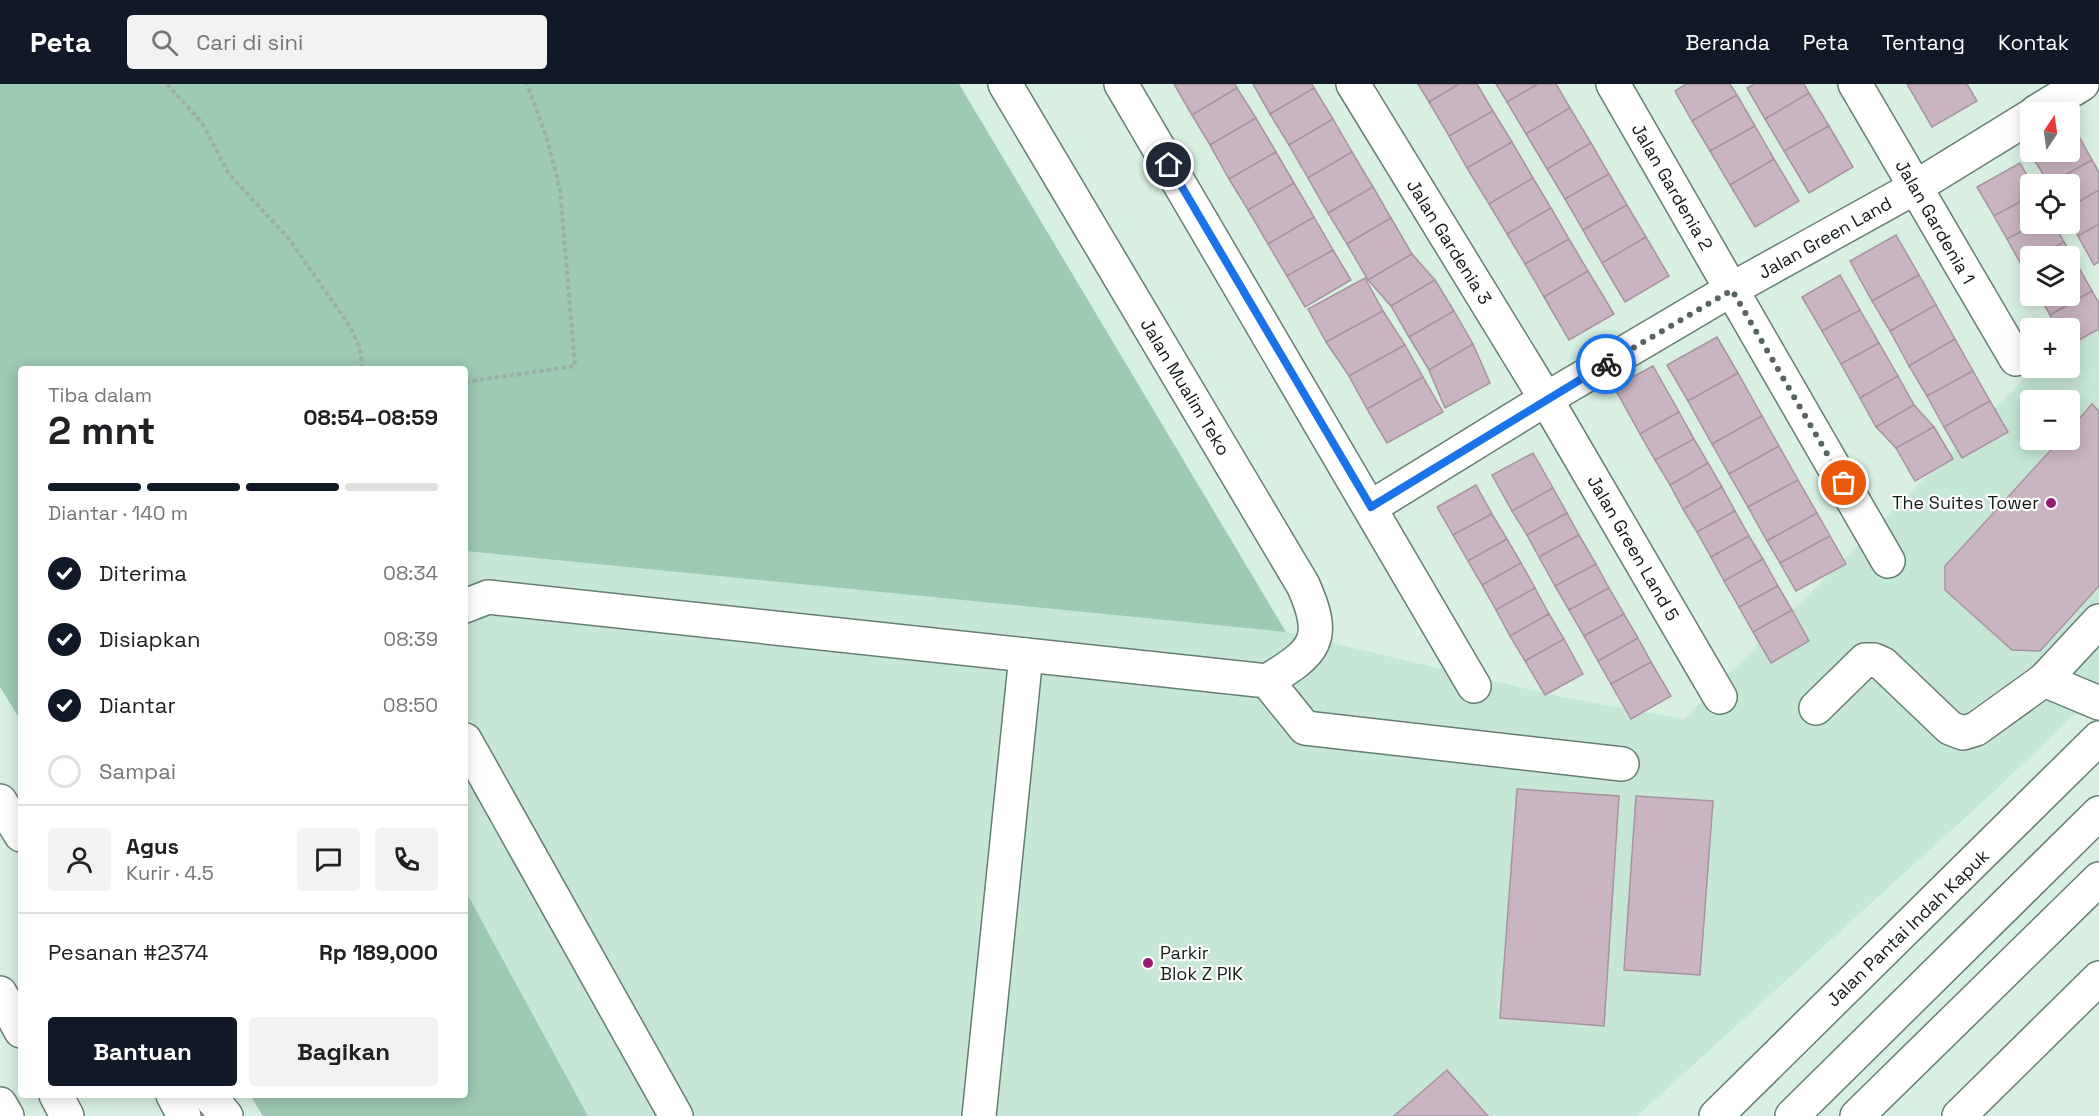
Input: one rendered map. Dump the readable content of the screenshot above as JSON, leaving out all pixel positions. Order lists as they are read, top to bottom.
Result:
{
  "streets": {
    "main road": [
      "Jalan Gardenia 2",
      "Jalan Gardenia 1",
      "Jalan Green Land",
      "Jalan Gardenia 3",
      "Jalan Mualim Teko",
      "Jalan Green Land 5",
      "Jalan Pantai Indah Kapuk"
    ]
  },
  "crossings": [
    ["Jalan Gardenia 2", "Jalan Green Land"],
    ["Jalan Gardenia 1", "Jalan Green Land"],
    ["Jalan Green Land", "Jalan Gardenia 3"],
    ["Jalan Green Land", "Jalan Green Land 5"],
    ["Jalan Gardenia 3", "Jalan Green Land 5"]
  ],
  "places": ["The Suites Tower", "Parkir Blok Z PIK"],
  "north": "top",
  "page": {
    "header": "Peta",
    "search": "Cari di sini",
    "nav": [
      "Beranda",
      "Peta",
      "Tentang",
      "Kontak"
    ],
    "map_buttons": ["+", "−"],
    "heading": ["2 mnt", "Tiba dalam", "08:54–08:59"],
    "panel": [
      "Agus",
      "Kurir · 4.5",
      "Pesanan #2374",
      "Rp 189,000"
    ],
    "bar": "Diantar · 140 m",
    "list": [
      ["Diterima", "08:34"],
      ["Disiapkan", "08:39"],
      ["Diantar", "08:50"],
      "Sampai"
    ],
    "buttons": ["Bantuan", "Bagikan"]
  }
}
